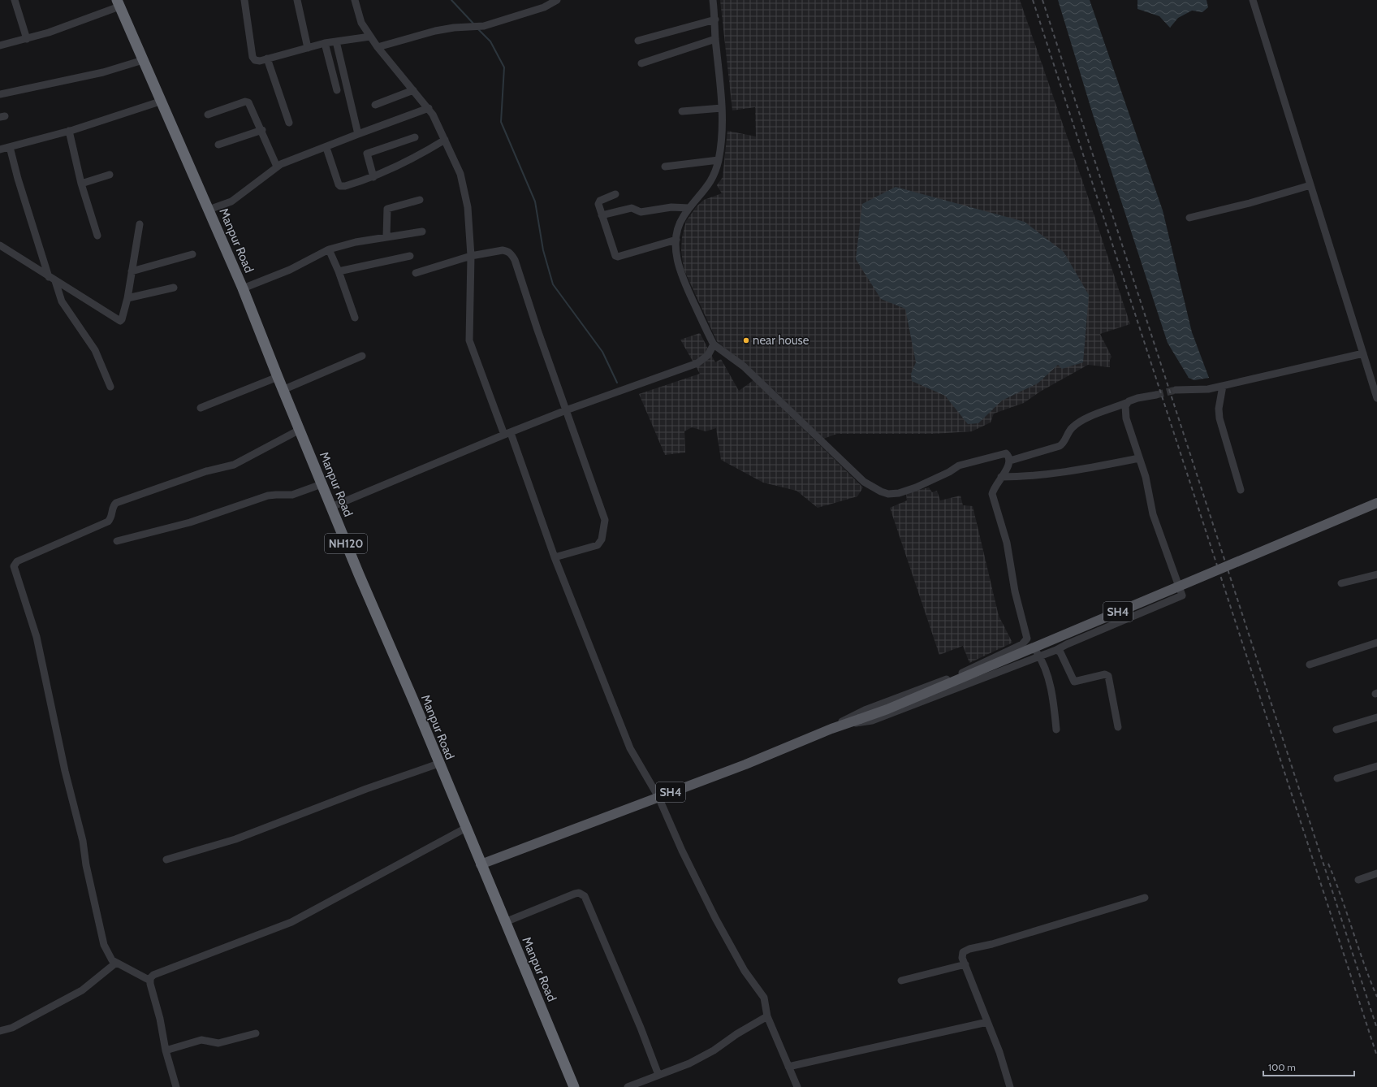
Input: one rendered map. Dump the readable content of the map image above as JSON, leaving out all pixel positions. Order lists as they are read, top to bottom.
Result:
{
  "streets": {
    "highway": ["Manpur Road", "NH120"],
    "main road": ["SH4"]
  },
  "crossings": [
    ["Manpur Road", "SH4"]
  ],
  "places": ["near house"],
  "scale_bar": "100 m"
}
